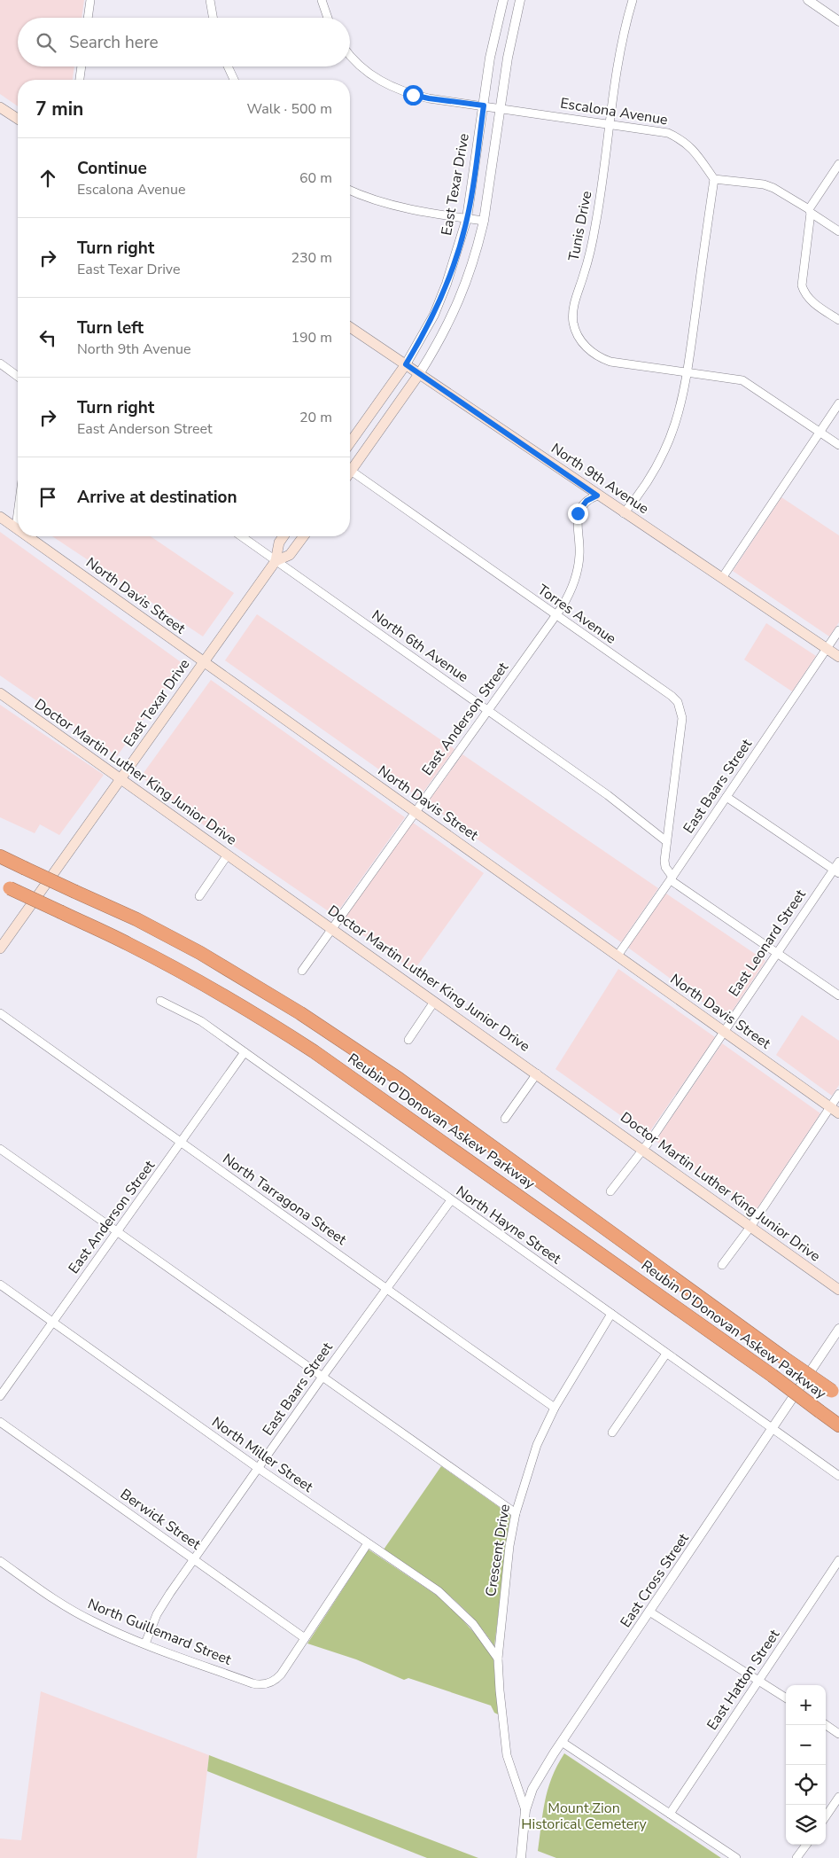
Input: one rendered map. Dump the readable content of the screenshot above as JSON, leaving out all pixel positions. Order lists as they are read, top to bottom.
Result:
{
  "streets": {
    "highway": ["Reubin O'Donovan Askew Parkway"],
    "main road": [
      "East Texar Drive",
      "North 9th Avenue",
      "North Davis Street",
      "Doctor Martin Luther King Junior Drive"
    ],
    "street": [
      "Escalona Avenue",
      "Tunis Drive",
      "Torres Avenue",
      "North 6th Avenue",
      "East Anderson Street",
      "East Baars Street",
      "East Leonard Street",
      "North Tarragona Street",
      "North Hayne Street",
      "North Miller Street",
      "Berwick Street",
      "Crescent Drive",
      "East Cross Street",
      "North Guillemard Street",
      "East Hatton Street"
    ]
  },
  "crossings": [
    ["Escalona Avenue", "East Texar Drive"],
    ["Escalona Avenue", "Tunis Drive"],
    ["East Texar Drive", "North 9th Avenue"],
    ["East Texar Drive", "North Davis Street"],
    ["East Texar Drive", "North 6th Avenue"],
    ["East Texar Drive", "Doctor Martin Luther King Junior Drive"],
    ["North 9th Avenue", "East Anderson Street"],
    ["North 9th Avenue", "East Baars Street"],
    ["North Davis Street", "East Anderson Street"],
    ["North Davis Street", "East Baars Street"],
    ["North Davis Street", "East Leonard Street"],
    ["Torres Avenue", "North 6th Avenue"],
    ["Torres Avenue", "East Anderson Street"],
    ["North 6th Avenue", "East Anderson Street"],
    ["East Anderson Street", "Doctor Martin Luther King Junior Drive"],
    ["East Anderson Street", "North Tarragona Street"],
    ["East Anderson Street", "North Hayne Street"],
    ["East Anderson Street", "North Miller Street"],
    ["Doctor Martin Luther King Junior Drive", "East Leonard Street"],
    ["East Baars Street", "North Tarragona Street"],
    ["East Baars Street", "North Hayne Street"],
    ["East Baars Street", "North Miller Street"],
    ["East Baars Street", "Berwick Street"],
    ["East Baars Street", "North Guillemard Street"],
    ["North Tarragona Street", "Crescent Drive"],
    ["North Hayne Street", "Crescent Drive"],
    ["North Hayne Street", "East Cross Street"],
    ["North Miller Street", "Crescent Drive"],
    ["Berwick Street", "North Guillemard Street"],
    ["Crescent Drive", "East Cross Street"]
  ],
  "parks": ["Mount Zion Historical Cemetery"],
  "page": {
    "search": "Search here",
    "heading": ["7 min", "Walk · 500 m"],
    "list": [
      ["Continue", "Escalona Avenue", "60 m"],
      ["Turn right", "East Texar Drive", "230 m"],
      ["Turn left", "North 9th Avenue", "190 m"],
      ["Turn right", "East Anderson Street", "20 m"],
      "Arrive at destination"
    ],
    "map_buttons": ["+", "−"]
  }
}
